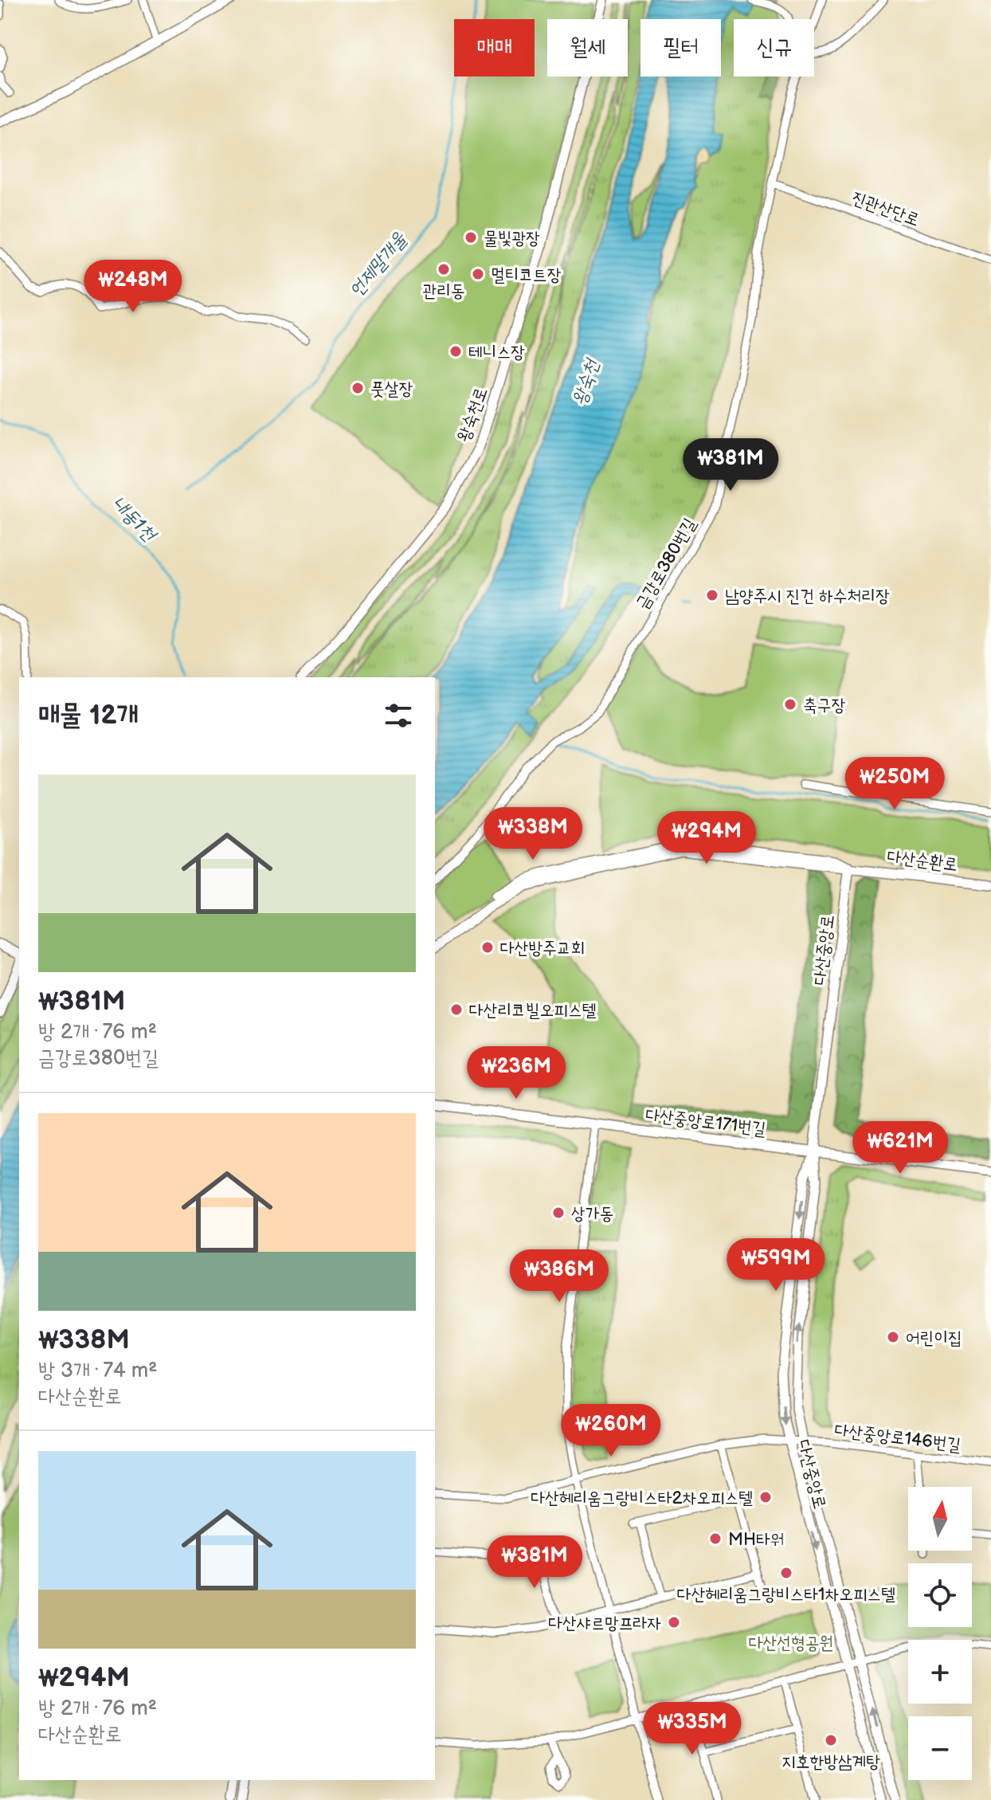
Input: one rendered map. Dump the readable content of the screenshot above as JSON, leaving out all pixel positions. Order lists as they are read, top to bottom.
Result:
{
  "streets": {
    "street": [
      "진관산단로",
      "왕숙천로",
      "금강로380번길",
      "다산순환로",
      "다산중앙로",
      "다산중앙로171번길",
      "다산중앙로146번길"
    ]
  },
  "crossings": [
    ["진관산단로", "금강로380번길"],
    ["다산순환로", "다산중앙로"],
    ["다산중앙로", "다산중앙로171번길"],
    ["다산중앙로", "다산중앙로146번길"]
  ],
  "water": ["언제말개울", "왕숙천", "내동1천"],
  "parks": ["다산선형공원"],
  "places": [
    "물빛광장",
    "관리동",
    "멀티코트장",
    "테니스장",
    "풋살장",
    "남양주시 진건 하수처리장",
    "축구장",
    "다산방주교회",
    "다산리코빌오피스텔",
    "상가동",
    "어린이집",
    "다산헤리움그랑비스타2차오피스텔",
    "MH타워",
    "다산헤리움그랑비스타1차오피스텔",
    "다산샤르망프라자",
    "지호한방삼계탕"
  ],
  "north": "top",
  "page": {
    "chip": [
      "매매",
      "월세",
      "필터",
      "신규"
    ],
    "price": [
      "₩248M",
      "₩381M",
      "₩250M",
      "₩338M",
      "₩294M",
      "₩236M",
      "₩621M",
      "₩599M",
      "₩386M",
      "₩260M",
      "₩381M",
      "₩335M"
    ],
    "heading": "매물 12개",
    "list": [
      {
        "name": "₩381M",
        "note": "방 2개 · 76 m² · 금강로380번길"
      },
      {
        "name": "₩338M",
        "note": "방 3개 · 74 m² · 다산순환로"
      },
      {
        "name": "₩294M",
        "note": "방 2개 · 76 m² · 다산순환로"
      }
    ],
    "map_buttons": ["+", "−"]
  }
}
